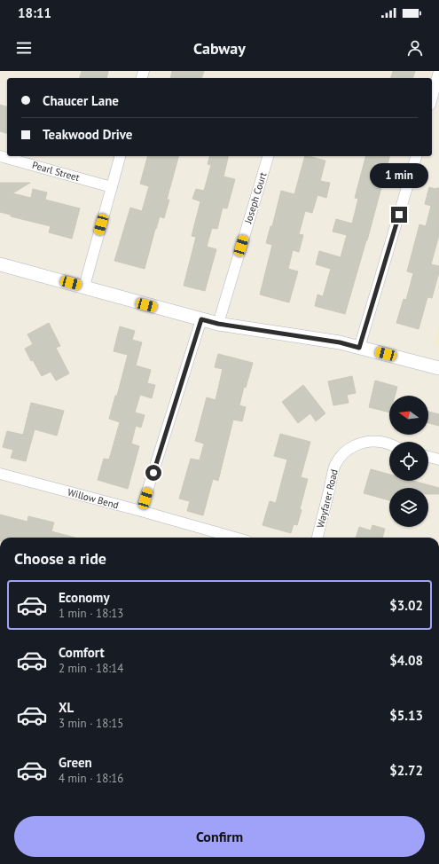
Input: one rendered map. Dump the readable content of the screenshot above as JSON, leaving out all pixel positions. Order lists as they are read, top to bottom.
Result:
{
  "streets": {
    "street": [
      "Pearl Street",
      "Joseph Court",
      "Willow Bend",
      "Wayfarer Road"
    ]
  },
  "north": "left",
  "page": {
    "status": "18:11",
    "header": "Cabway",
    "banner": ["Chaucer Lane", "Teakwood Drive"],
    "bubble": "1 min",
    "heading": "Choose a ride",
    "list": [
      {
        "name": "Economy",
        "note": "1 min · 18:13",
        "value": "$3.02"
      },
      {
        "name": "Comfort",
        "note": "2 min · 18:14",
        "value": "$4.08"
      },
      {
        "name": "XL",
        "note": "3 min · 18:15",
        "value": "$5.13"
      },
      {
        "name": "Green",
        "note": "4 min · 18:16",
        "value": "$2.72"
      }
    ],
    "buttons": "Confirm"
  }
}
